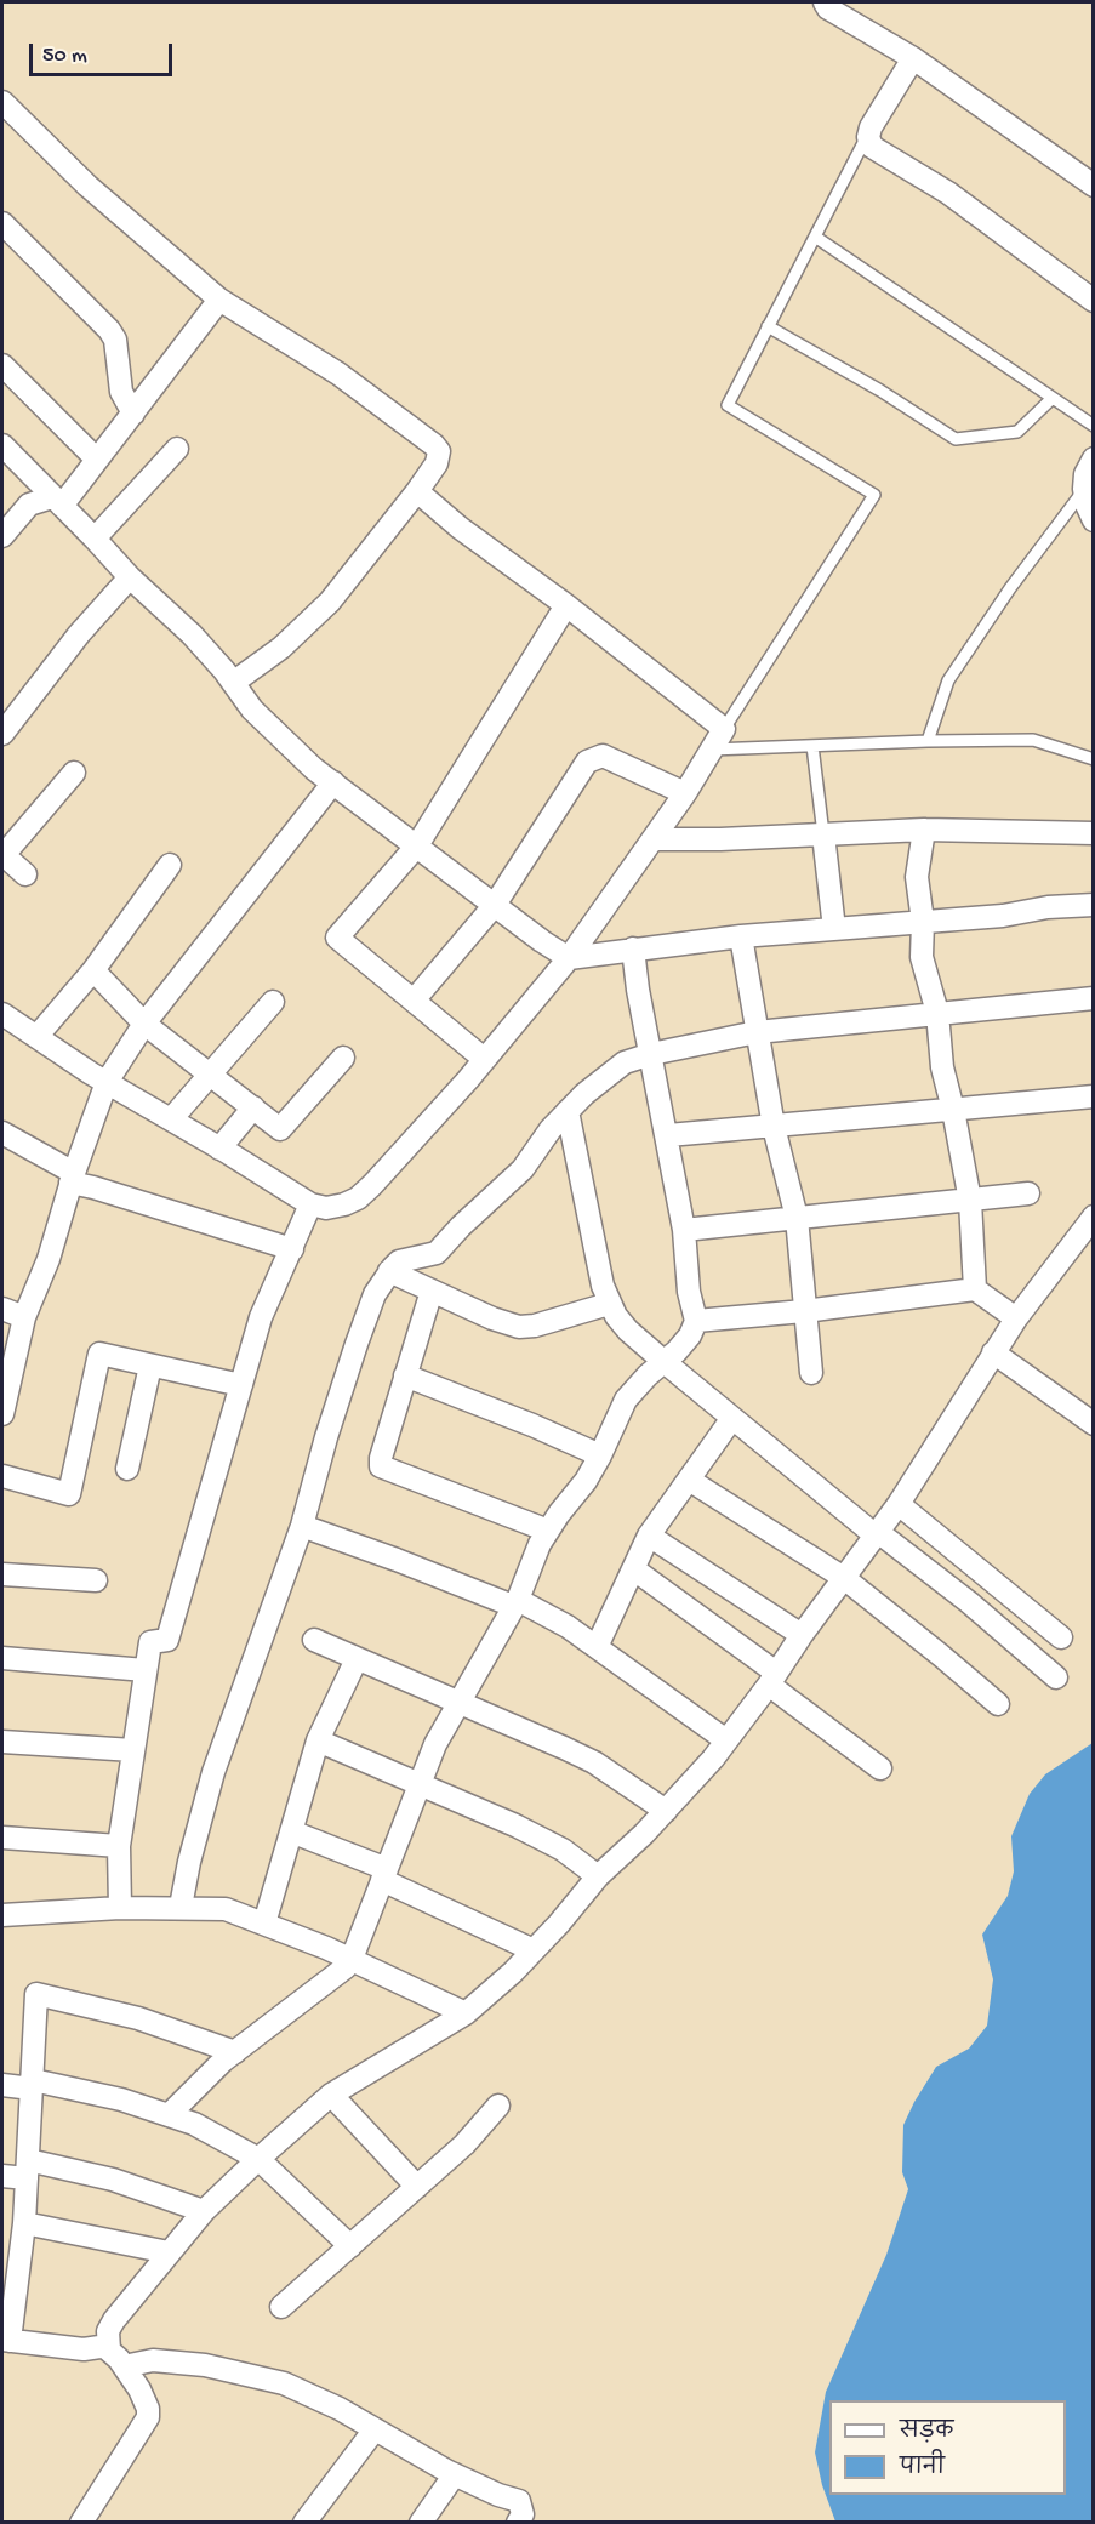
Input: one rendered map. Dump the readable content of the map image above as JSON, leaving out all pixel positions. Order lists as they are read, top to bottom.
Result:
{
  "legend": ["सड़क", "पानी"],
  "scale_bar": "50 m"
}
